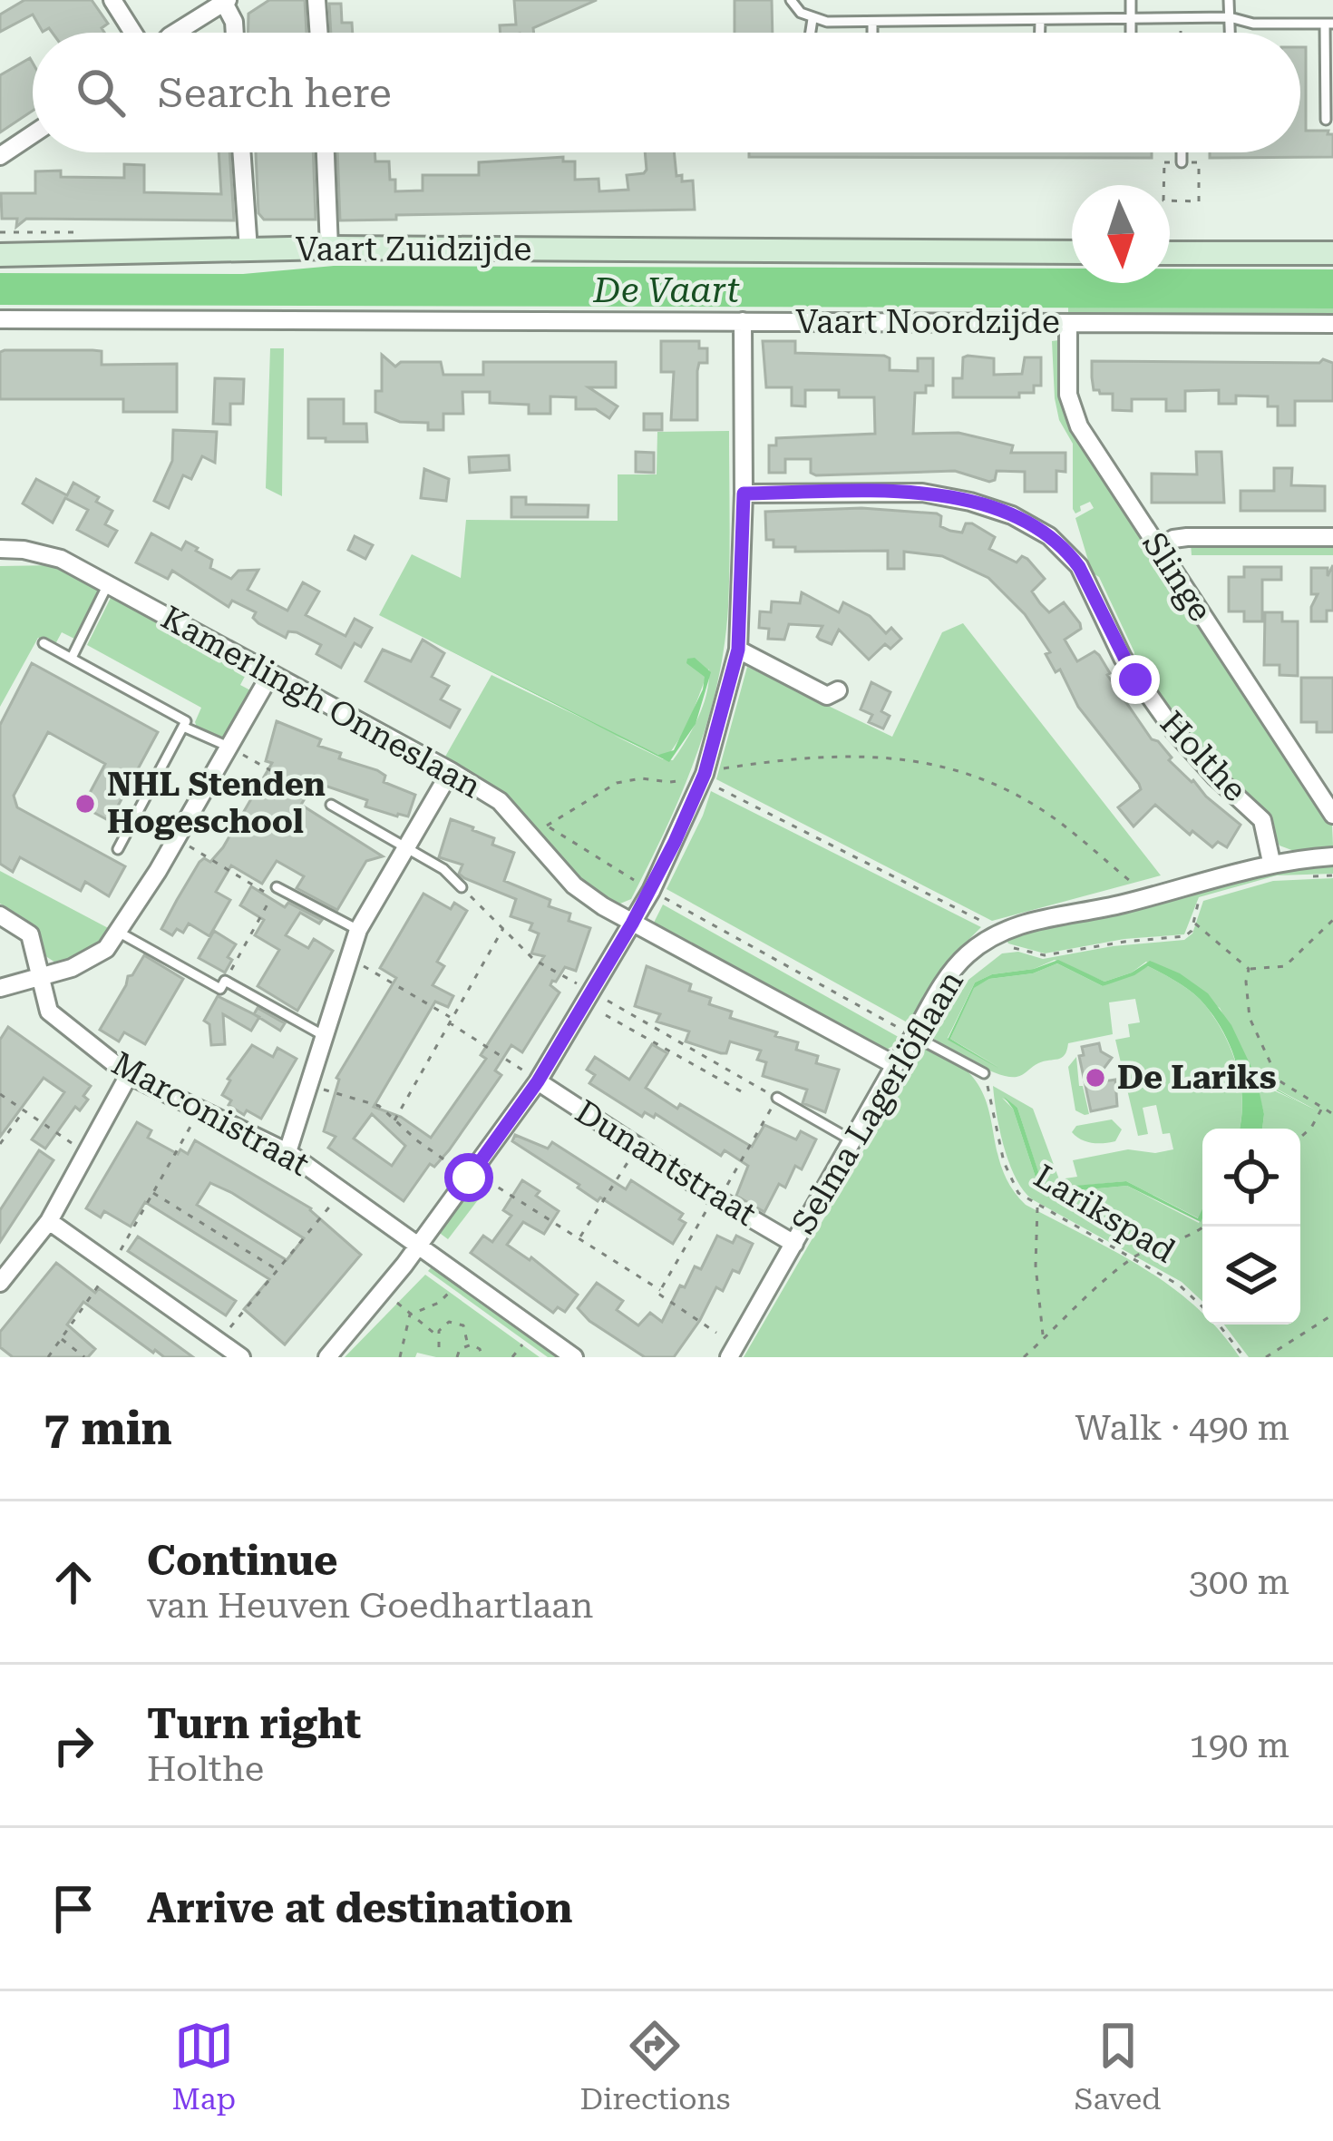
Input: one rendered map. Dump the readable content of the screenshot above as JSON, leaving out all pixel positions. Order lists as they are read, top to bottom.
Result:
{
  "streets": {
    "main road": ["Vaart Zuidzijde"],
    "street": [
      "Vaart Noordzijde",
      "Slinge",
      "Kamerlingh Onneslaan",
      "Holthe",
      "Selma Lagerlöflaan",
      "Marconistraat",
      "Dunantstraat"
    ],
    "path": ["Larikspad"]
  },
  "crossings": [
    ["Vaart Noordzijde", "Slinge"],
    ["Kamerlingh Onneslaan", "Selma Lagerlöflaan"],
    ["Holthe", "Selma Lagerlöflaan"],
    ["Selma Lagerlöflaan", "Dunantstraat"]
  ],
  "water": ["De Vaart"],
  "places": ["NHL Stenden Hogeschool", "De Lariks"],
  "north": "bottom",
  "page": {
    "search": "Search here",
    "heading": ["7 min", "Walk · 490 m"],
    "list": [
      ["Continue", "van Heuven Goedhartlaan", "300 m"],
      ["Turn right", "Holthe", "190 m"],
      "Arrive at destination"
    ],
    "nav": ["Map", "Directions", "Saved"]
  }
}
